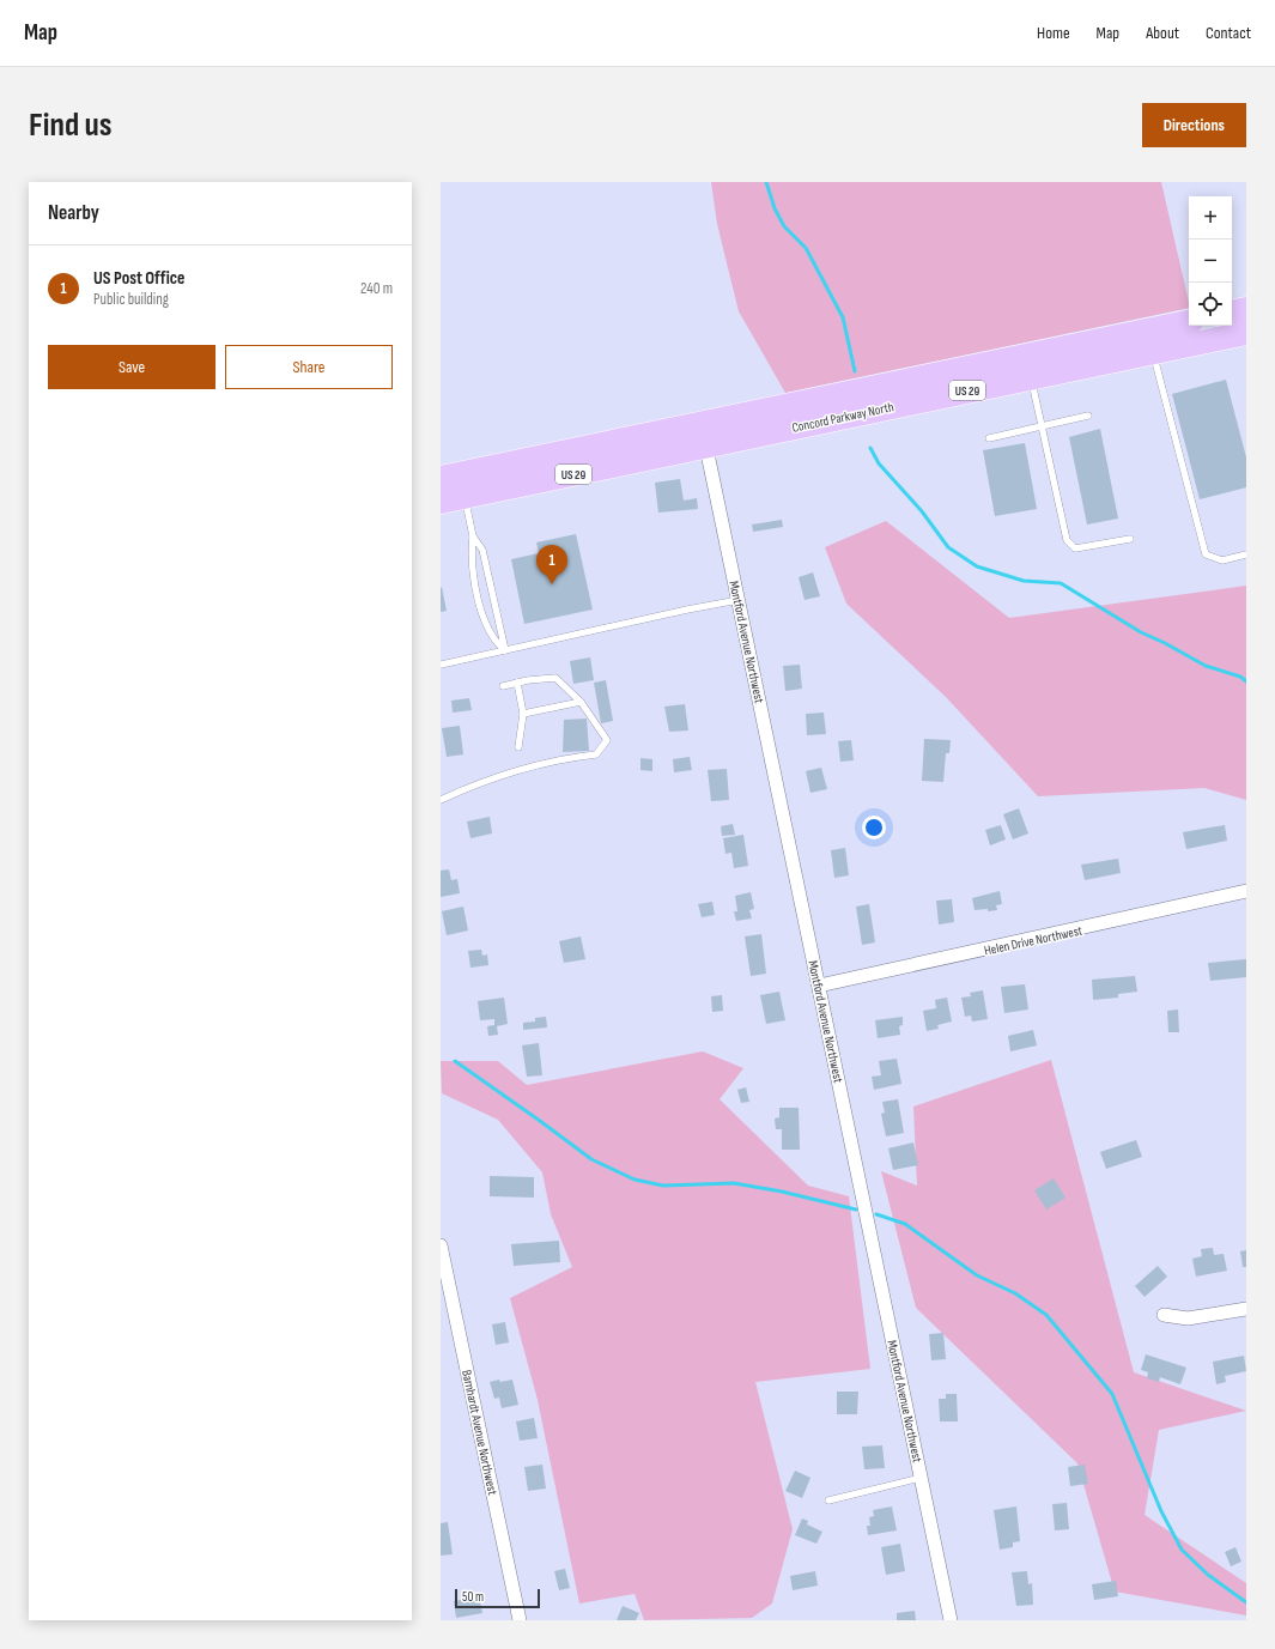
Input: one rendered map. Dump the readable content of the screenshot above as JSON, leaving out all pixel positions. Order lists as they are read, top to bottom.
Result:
{
  "streets": {
    "highway": ["US 29", "Concord Parkway North"],
    "street": ["Montford Avenue Northwest", "Helen Drive Northwest", "Barnhardt Avenue Northwest"]
  },
  "crossings": [
    ["Concord Parkway North", "Montford Avenue Northwest"],
    ["Montford Avenue Northwest", "Helen Drive Northwest"]
  ],
  "scale_bar": "50 m",
  "page": {
    "header": "Map",
    "nav": [
      "Home",
      "Map",
      "About",
      "Contact"
    ],
    "buttons": [
      "Directions",
      ["Save", "Share"]
    ],
    "title": "Find us",
    "heading": "Nearby",
    "map_buttons": ["+", "−"],
    "list": [
      {
        "mark": "1",
        "name": "US Post Office",
        "note": "Public building",
        "value": "240 m"
      }
    ],
    "pins": "1",
    "scale": "50 m"
  }
}
